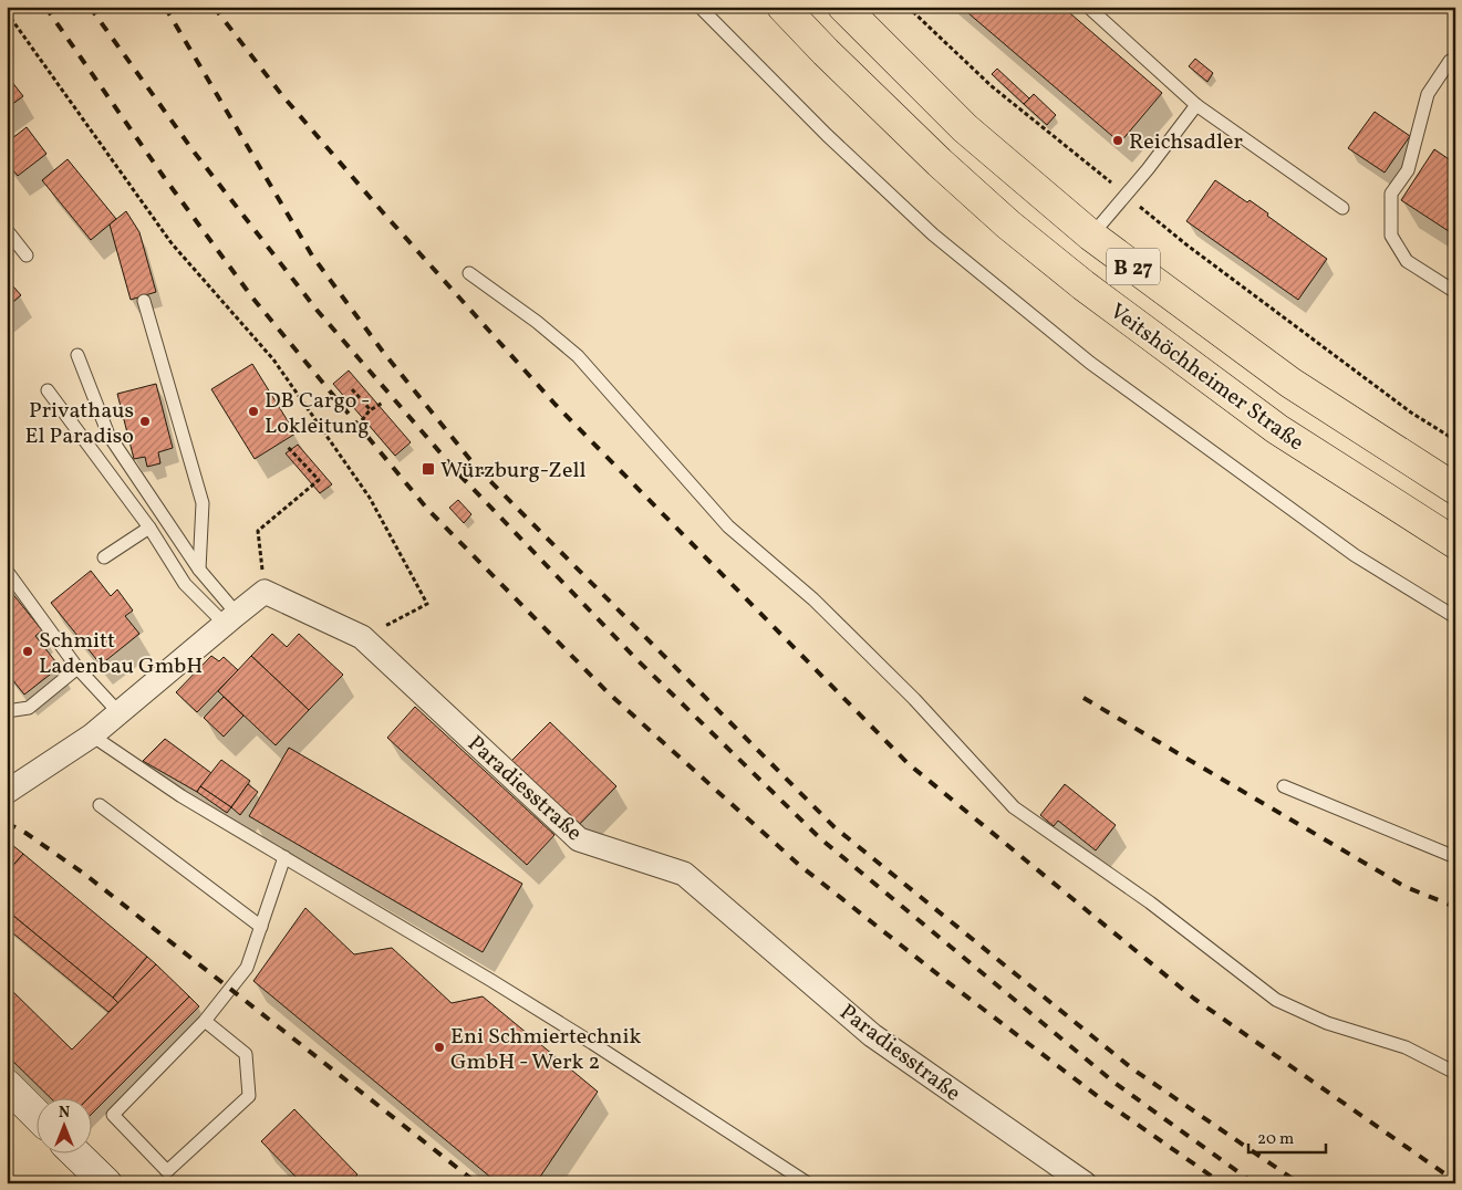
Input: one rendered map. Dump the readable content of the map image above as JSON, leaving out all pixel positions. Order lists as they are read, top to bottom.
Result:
{
  "streets": {
    "highway": ["B 27", "Veitshöchheimer Straße"],
    "street": ["Paradiesstraße"]
  },
  "places": {
    "other": [
      "Reichsadler",
      "DB Cargo - Lokleitung",
      "Privathaus El Paradiso",
      "Schmitt Ladenbau GmbH",
      "Eni Schmiertechnik GmbH - Werk 2"
    ],
    "transit": ["Würzburg-Zell"]
  },
  "scale_bar": "20 m",
  "north": "top"
}
